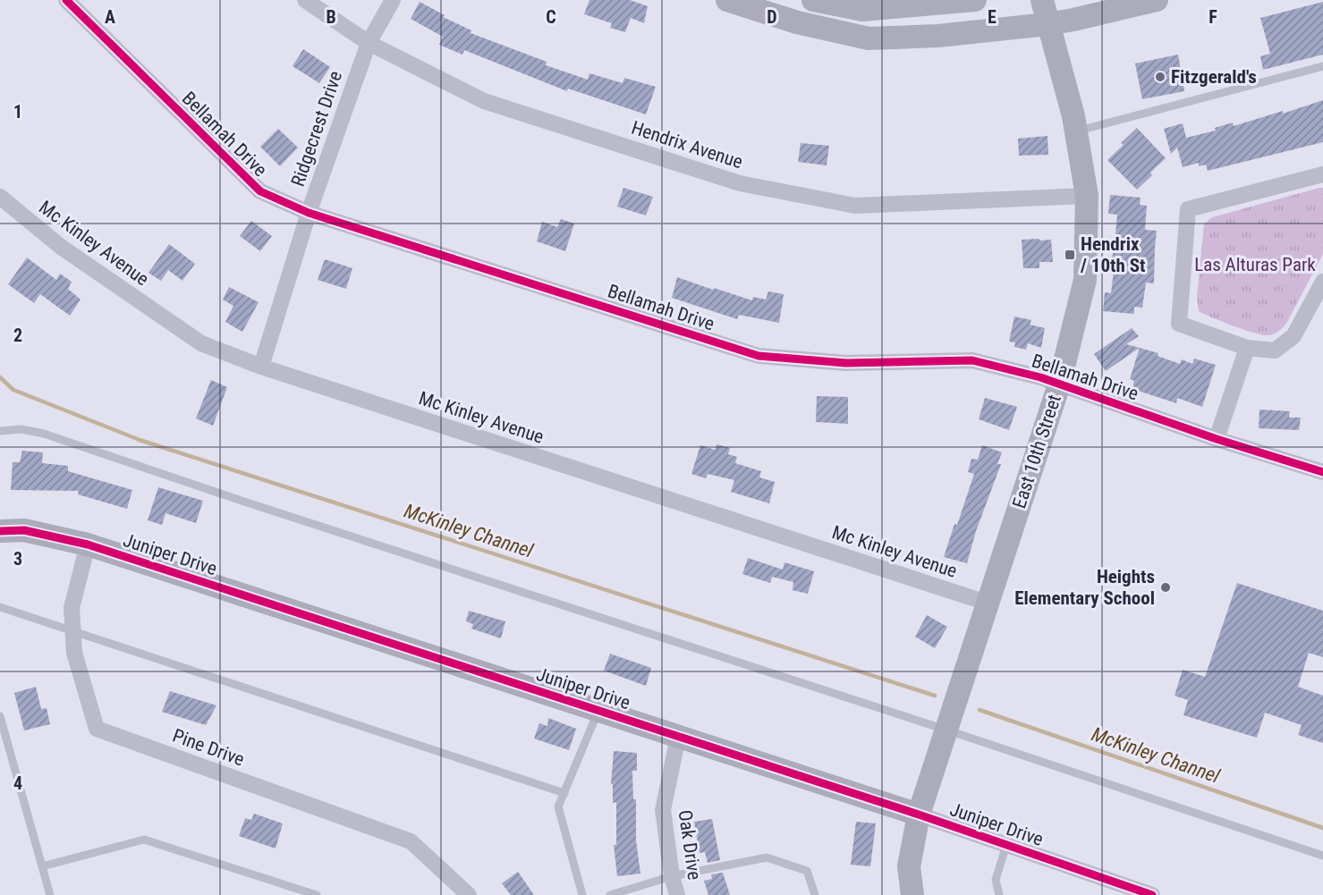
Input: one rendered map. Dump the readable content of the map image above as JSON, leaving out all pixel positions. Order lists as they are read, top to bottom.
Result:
{
  "streets": {
    "main road": ["East 10th Street", "Juniper Drive"],
    "street": [
      "Ridgecrest Drive",
      "Bellamah Drive",
      "Hendrix Avenue",
      "Mc Kinley Avenue",
      "Pine Drive",
      "Oak Drive"
    ]
  },
  "crossings": [
    ["Ridgecrest Drive", "Bellamah Drive"],
    ["Ridgecrest Drive", "Hendrix Avenue"],
    ["Ridgecrest Drive", "Mc Kinley Avenue"],
    ["Bellamah Drive", "East 10th Street"],
    ["Hendrix Avenue", "East 10th Street"],
    ["Mc Kinley Avenue", "East 10th Street"],
    ["East 10th Street", "Juniper Drive"],
    ["Juniper Drive", "Pine Drive"],
    ["Juniper Drive", "Oak Drive"]
  ],
  "water": ["McKinley Channel"],
  "parks": ["Las Alturas Park"],
  "places": {
    "other": ["Fitzgerald's", "Heights Elementary School"],
    "transit": ["Hendrix / 10th St"]
  },
  "grid": {
    "columns": [
      "A",
      "B",
      "C",
      "D",
      "E",
      "F"
    ],
    "rows": [
      "1",
      "2",
      "3",
      "4"
    ]
  }
}
